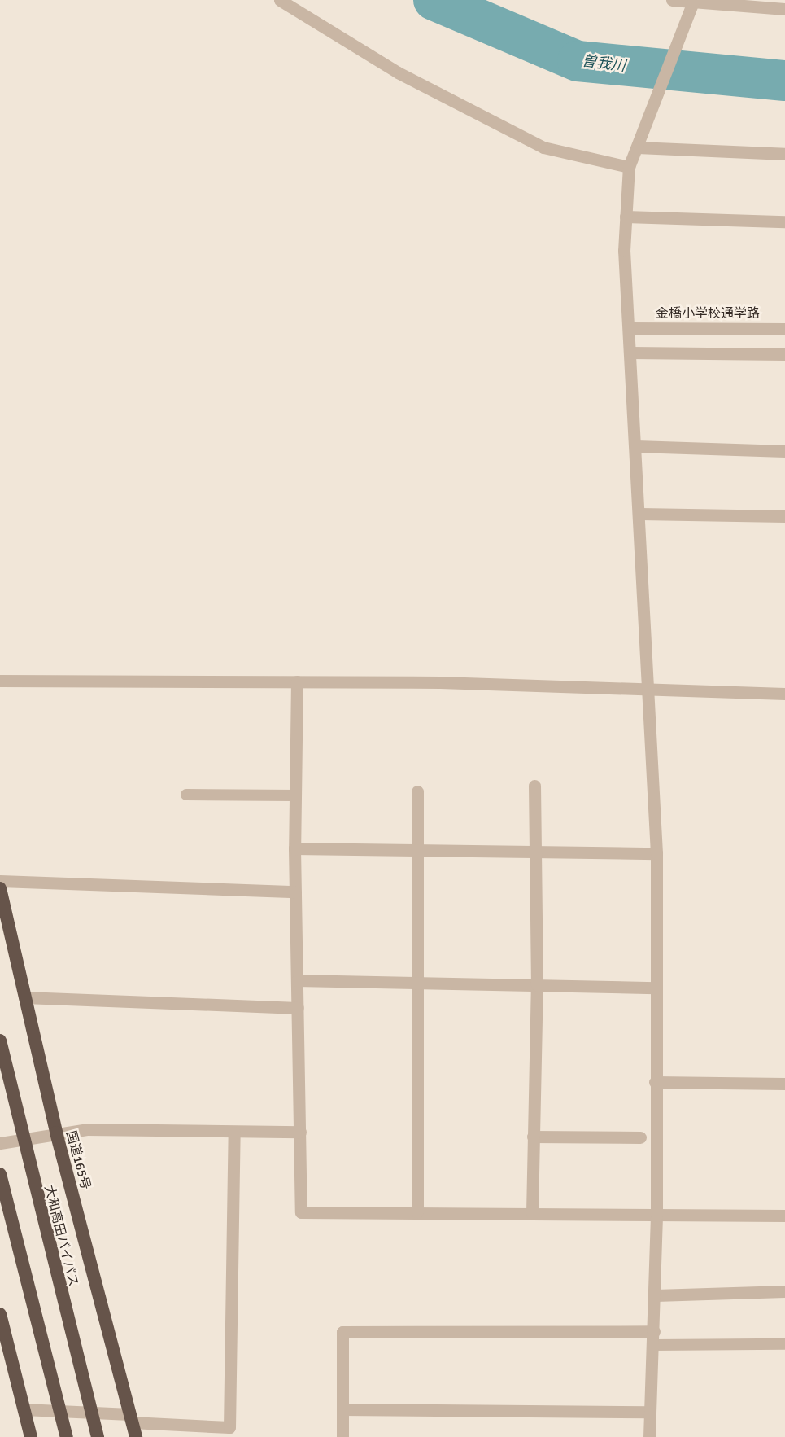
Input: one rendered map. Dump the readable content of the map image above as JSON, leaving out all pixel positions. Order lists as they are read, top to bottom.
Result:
{
  "streets": {
    "highway": ["国道165号", "大和高田バイパス"],
    "street": ["金橋小学校通学路"]
  },
  "water": ["曽我川"]
}
